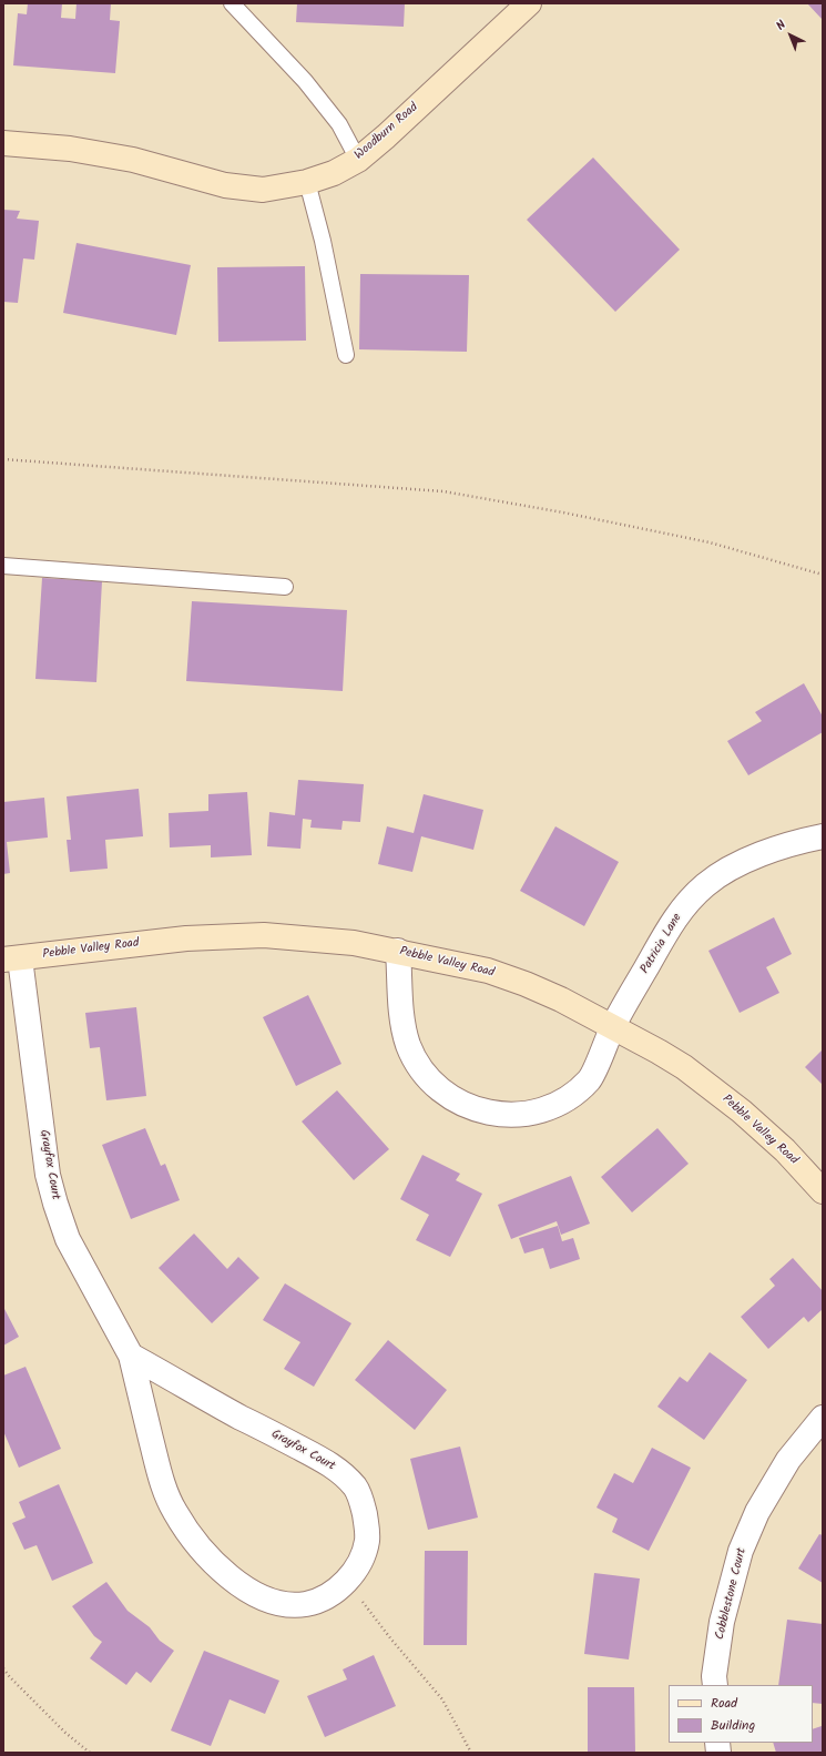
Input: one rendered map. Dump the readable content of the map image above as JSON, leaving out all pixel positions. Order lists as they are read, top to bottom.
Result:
{
  "streets": {
    "street": [
      "Woodburn Road",
      "Patricia Lane",
      "Pebble Valley Road",
      "Grayfox Court",
      "Cobblestone Court"
    ]
  },
  "crossings": [
    ["Patricia Lane", "Pebble Valley Road"],
    ["Pebble Valley Road", "Grayfox Court"]
  ],
  "legend": ["Road", "Building"],
  "north": "top left"
}
